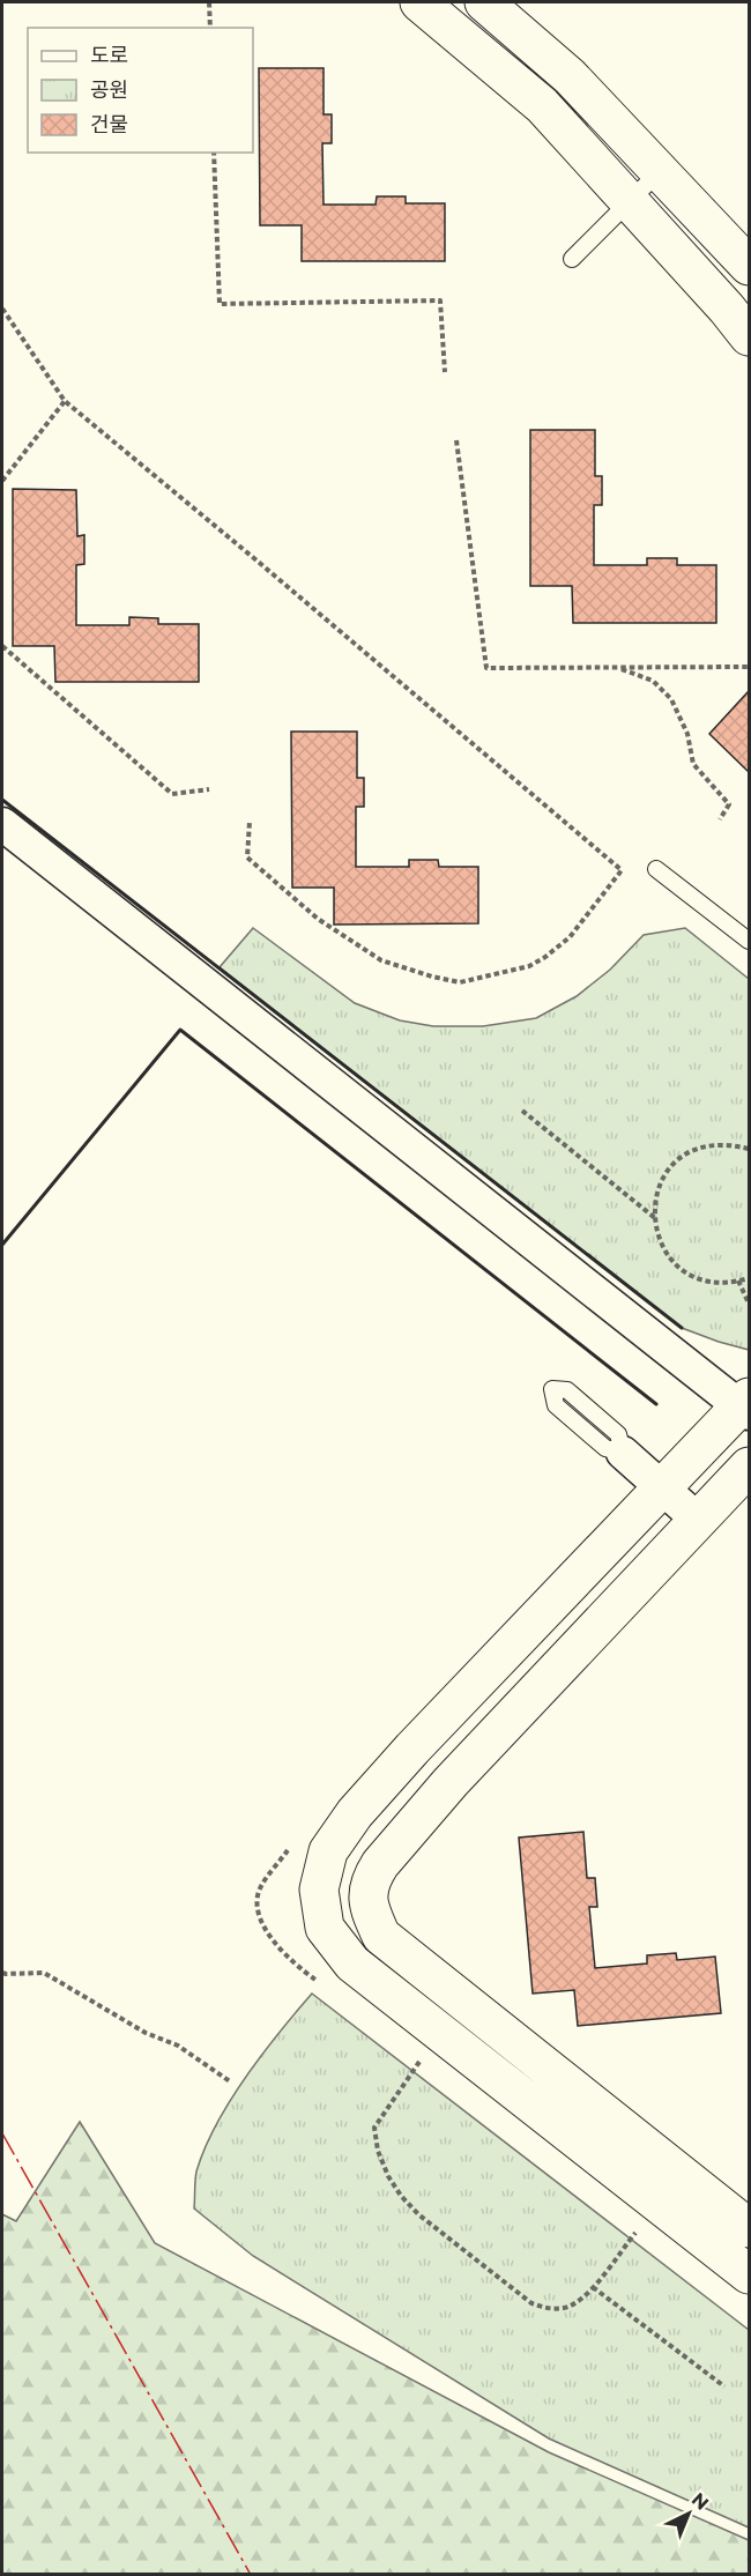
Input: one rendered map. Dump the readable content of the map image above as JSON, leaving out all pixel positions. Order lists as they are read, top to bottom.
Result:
{
  "legend": ["도로", "공원", "건물"],
  "north": "top right"
}
